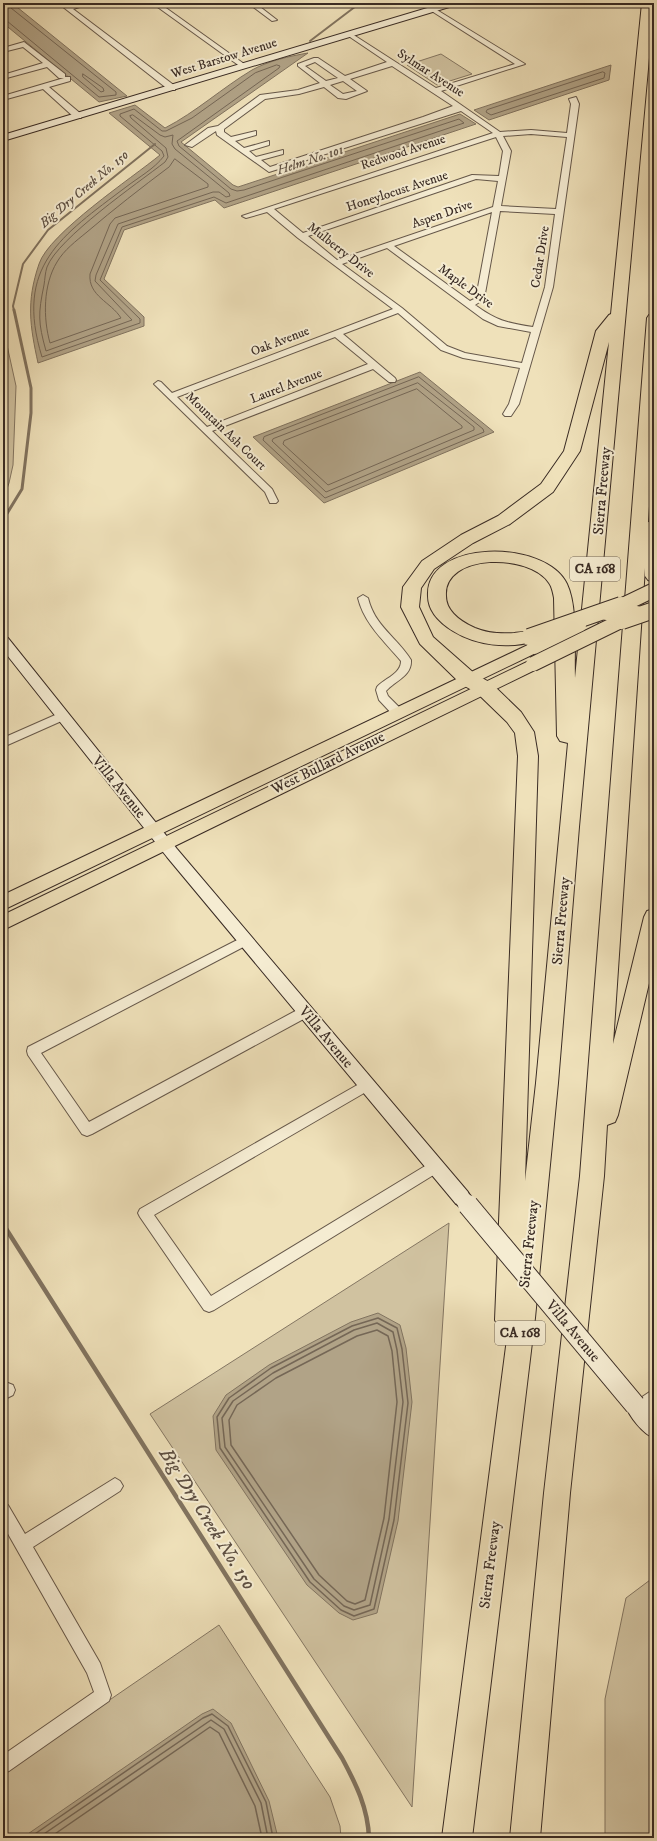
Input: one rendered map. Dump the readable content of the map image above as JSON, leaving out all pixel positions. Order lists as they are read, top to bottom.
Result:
{
  "streets": {
    "highway": ["Sierra Freeway", "CA 168"],
    "main road": ["West Barstow Avenue", "West Bullard Avenue", "Villa Avenue"],
    "street": [
      "Sylmar Avenue",
      "Redwood Avenue",
      "Honeylocust Avenue",
      "Aspen Drive",
      "Mulberry Drive",
      "Cedar Drive",
      "Maple Drive",
      "Oak Avenue",
      "Laurel Avenue",
      "Mountain Ash Court"
    ]
  },
  "crossings": [
    ["West Barstow Avenue", "Sylmar Avenue"],
    ["Sylmar Avenue", "Redwood Avenue"],
    ["Redwood Avenue", "Mulberry Drive"],
    ["Redwood Avenue", "Cedar Drive"],
    ["Honeylocust Avenue", "Mulberry Drive"],
    ["Aspen Drive", "Mulberry Drive"],
    ["Aspen Drive", "Cedar Drive"],
    ["Aspen Drive", "Maple Drive"],
    ["Mulberry Drive", "Cedar Drive"],
    ["Mulberry Drive", "Oak Avenue"],
    ["Cedar Drive", "Maple Drive"],
    ["Oak Avenue", "Mountain Ash Court"],
    ["Laurel Avenue", "Mountain Ash Court"],
    ["West Bullard Avenue", "Villa Avenue"]
  ],
  "water": ["Helm No. 101", "Big Dry Creek No. 150"]
}
